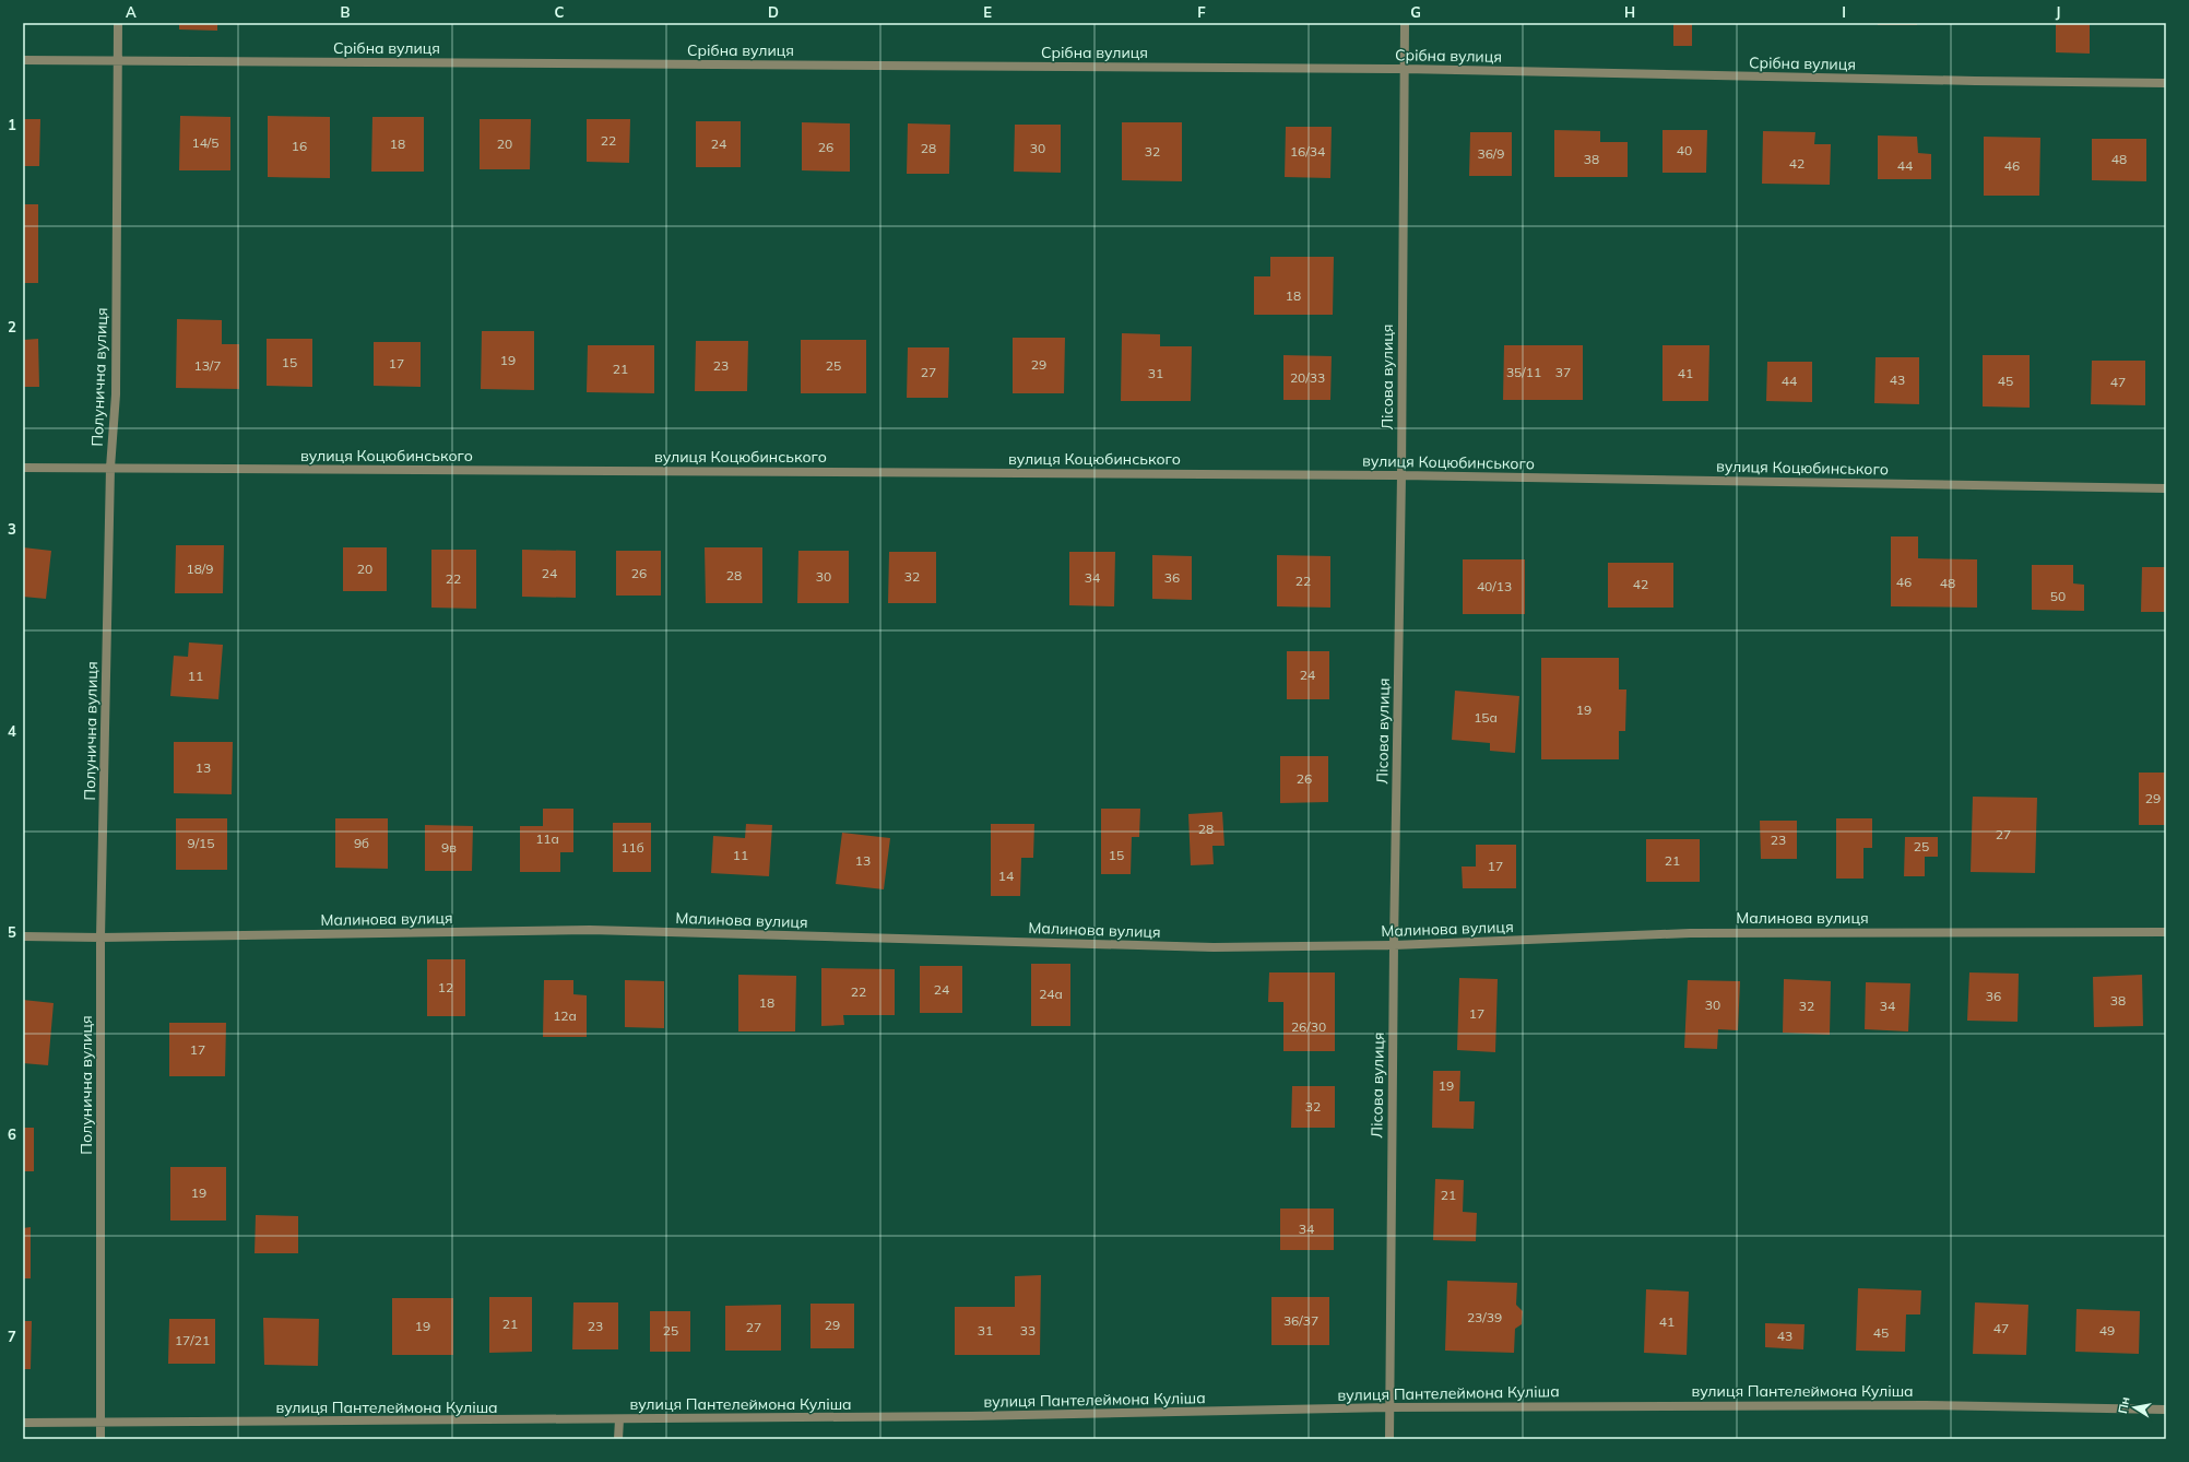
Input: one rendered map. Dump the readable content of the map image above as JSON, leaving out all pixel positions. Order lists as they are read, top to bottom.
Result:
{
  "streets": {
    "street": [
      "Срібна вулиця",
      "Полунична вулиця",
      "Лісова вулиця",
      "вулиця Коцюбинського",
      "Малинова вулиця",
      "вулиця Пантелеймона Куліша"
    ]
  },
  "crossings": [
    ["Срібна вулиця", "Полунична вулиця"],
    ["Срібна вулиця", "Лісова вулиця"],
    ["Полунична вулиця", "вулиця Коцюбинського"],
    ["Полунична вулиця", "Малинова вулиця"],
    ["Полунична вулиця", "вулиця Пантелеймона Куліша"],
    ["Лісова вулиця", "вулиця Коцюбинського"],
    ["Лісова вулиця", "Малинова вулиця"],
    ["Лісова вулиця", "вулиця Пантелеймона Куліша"]
  ],
  "house_numbers": [
    "22",
    "14/5",
    "18",
    "20",
    "24",
    "16",
    "26",
    "28",
    "30",
    "40",
    "32",
    "16/34",
    "36/9",
    "38",
    "48",
    "42",
    "44",
    "46",
    "18",
    "19",
    "15",
    "17",
    "29",
    "13/7",
    "23",
    "25",
    "21",
    "27",
    "35/11",
    "37",
    "31",
    "41",
    "20/33",
    "43",
    "44",
    "45",
    "47",
    "18/9",
    "20",
    "24",
    "26",
    "28",
    "30",
    "32",
    "34",
    "36",
    "22",
    "22",
    "46",
    "48",
    "42",
    "40/13",
    "50",
    "24",
    "11",
    "19",
    "15а",
    "13",
    "26",
    "29",
    "28",
    "27",
    "11а",
    "23",
    "9/15",
    "9б",
    "25",
    "9в",
    "11б",
    "11",
    "15",
    "13",
    "21",
    "17",
    "14",
    "12",
    "24",
    "22",
    "24а",
    "36",
    "38",
    "18",
    "30",
    "32",
    "34",
    "17",
    "12а",
    "26/30",
    "17",
    "19",
    "32",
    "19",
    "21",
    "34",
    "23/39",
    "36/37",
    "41",
    "21",
    "29",
    "19",
    "23",
    "27",
    "47",
    "25",
    "31",
    "33",
    "49",
    "45",
    "43",
    "17/21"
  ],
  "north": "left",
  "grid": {
    "columns": [
      "A",
      "B",
      "C",
      "D",
      "E",
      "F",
      "G",
      "H",
      "I",
      "J"
    ],
    "rows": [
      "1",
      "2",
      "3",
      "4",
      "5",
      "6",
      "7"
    ]
  }
}
